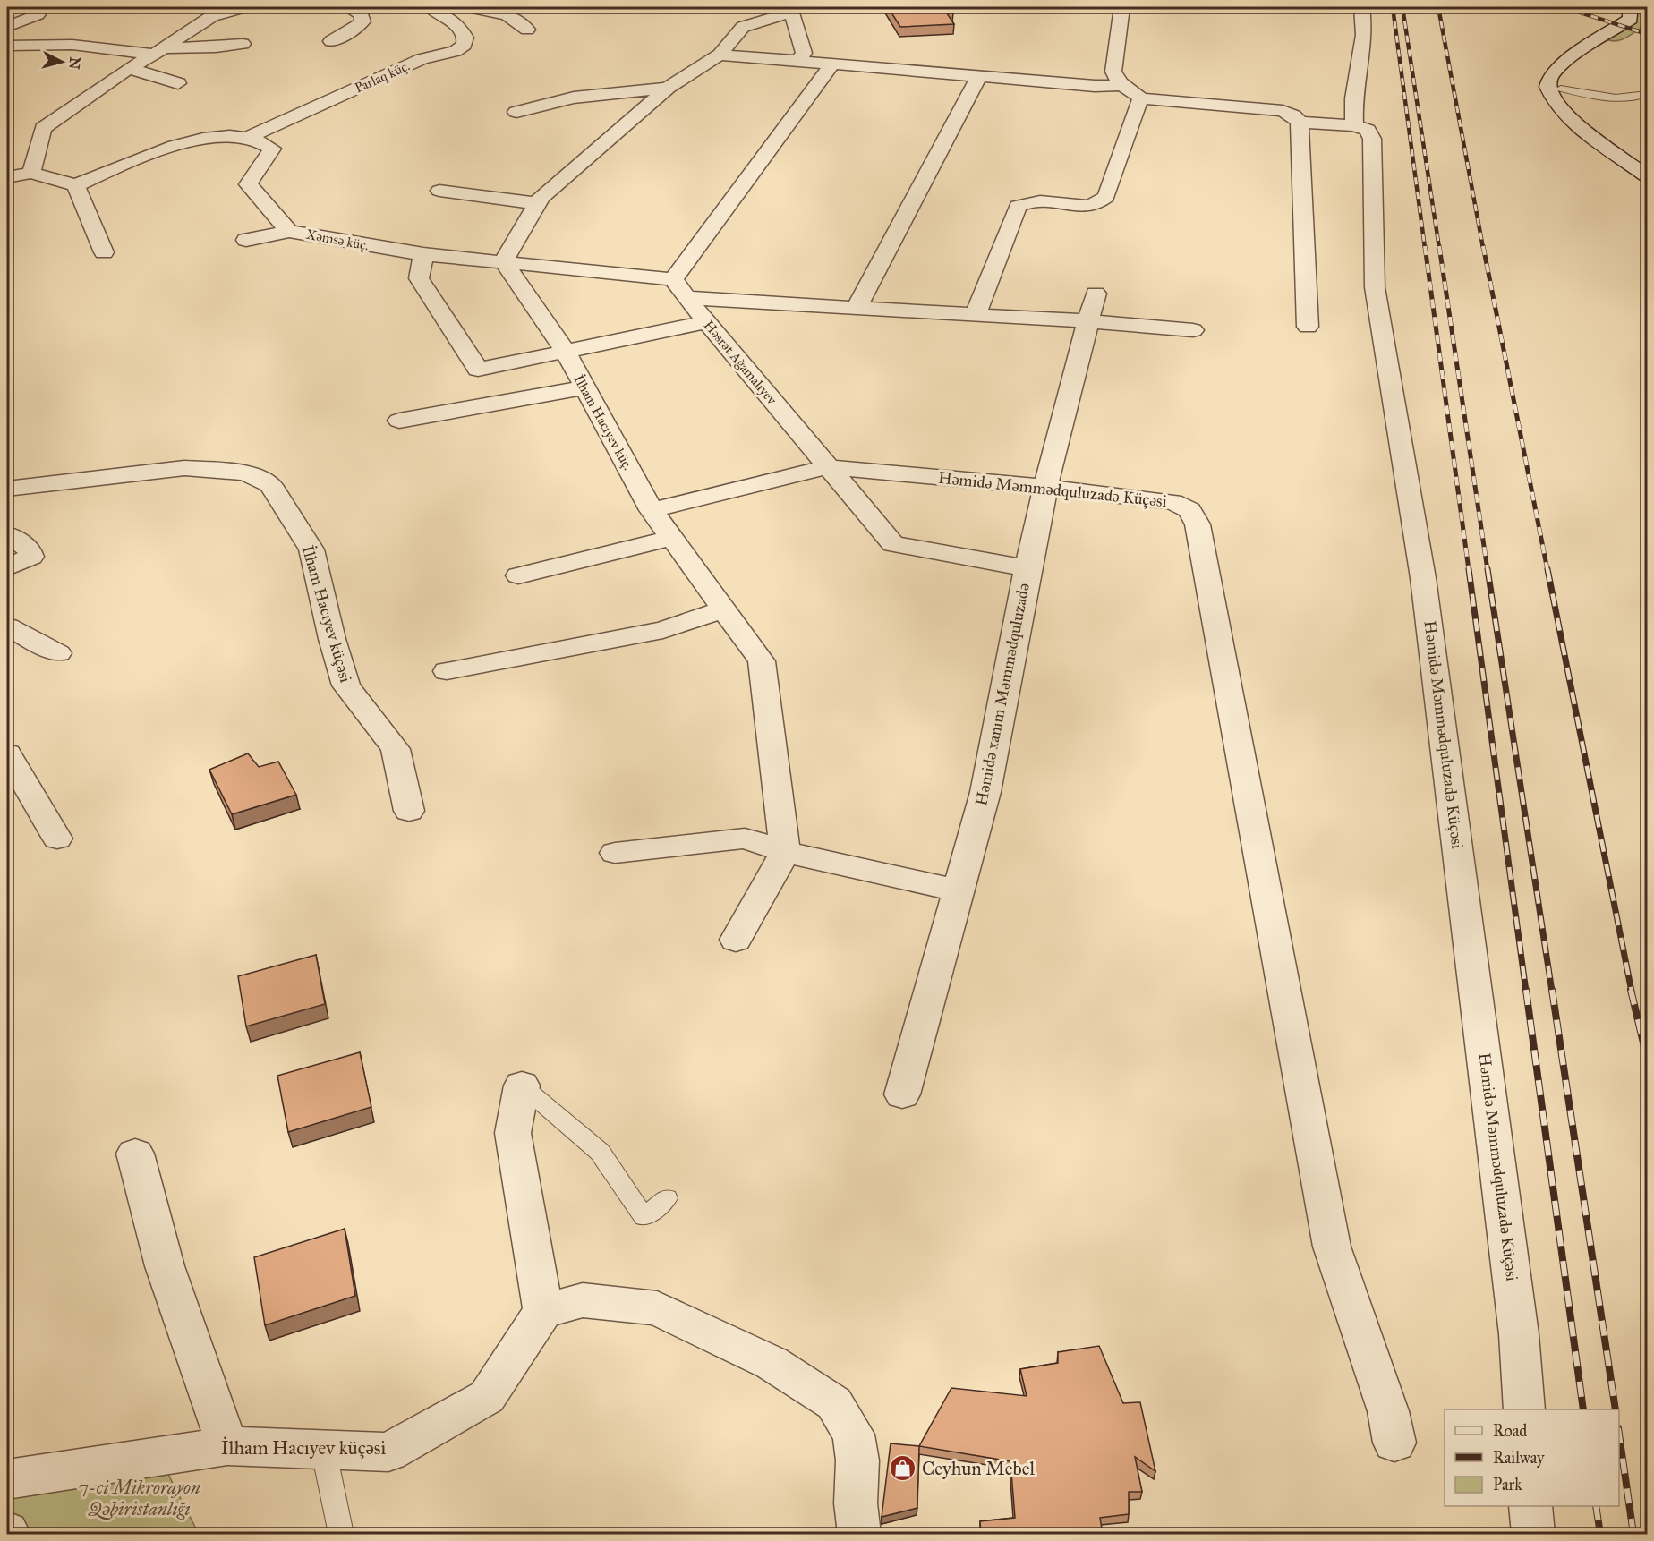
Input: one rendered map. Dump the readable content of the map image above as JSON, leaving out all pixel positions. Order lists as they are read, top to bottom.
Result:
{
  "streets": {
    "street": [
      "Parlaq küç.",
      "Xəmsə küç.",
      "Həsrət Ağamalıyev",
      "İlham Hacıyev küç.",
      "Həmidə Məmmədquluzadə Küçəsi",
      "İlham Hacıyev küçəsi",
      "Həmidə xanım Məmmədquluzadə"
    ]
  },
  "crossings": [
    ["Parlaq küç.", "Xəmsə küç."],
    ["Xəmsə küç.", "Həsrət Ağamalıyev"],
    ["Xəmsə küç.", "İlham Hacıyev küç."],
    ["Həsrət Ağamalıyev", "Həmidə Məmmədquluzadə Küçəsi"],
    ["Həsrət Ağamalıyev", "Həmidə xanım Məmmədquluzadə"],
    ["İlham Hacıyev küç.", "Həmidə Məmmədquluzadə Küçəsi"],
    ["Həmidə Məmmədquluzadə Küçəsi", "Həmidə xanım Məmmədquluzadə"]
  ],
  "parks": ["7-ci Mikrorayon Qəbiristanlığı"],
  "places": {
    "shop": ["Ceyhun Mebel"]
  },
  "legend": ["Road", "Railway", "Park"],
  "north": "right"
}
